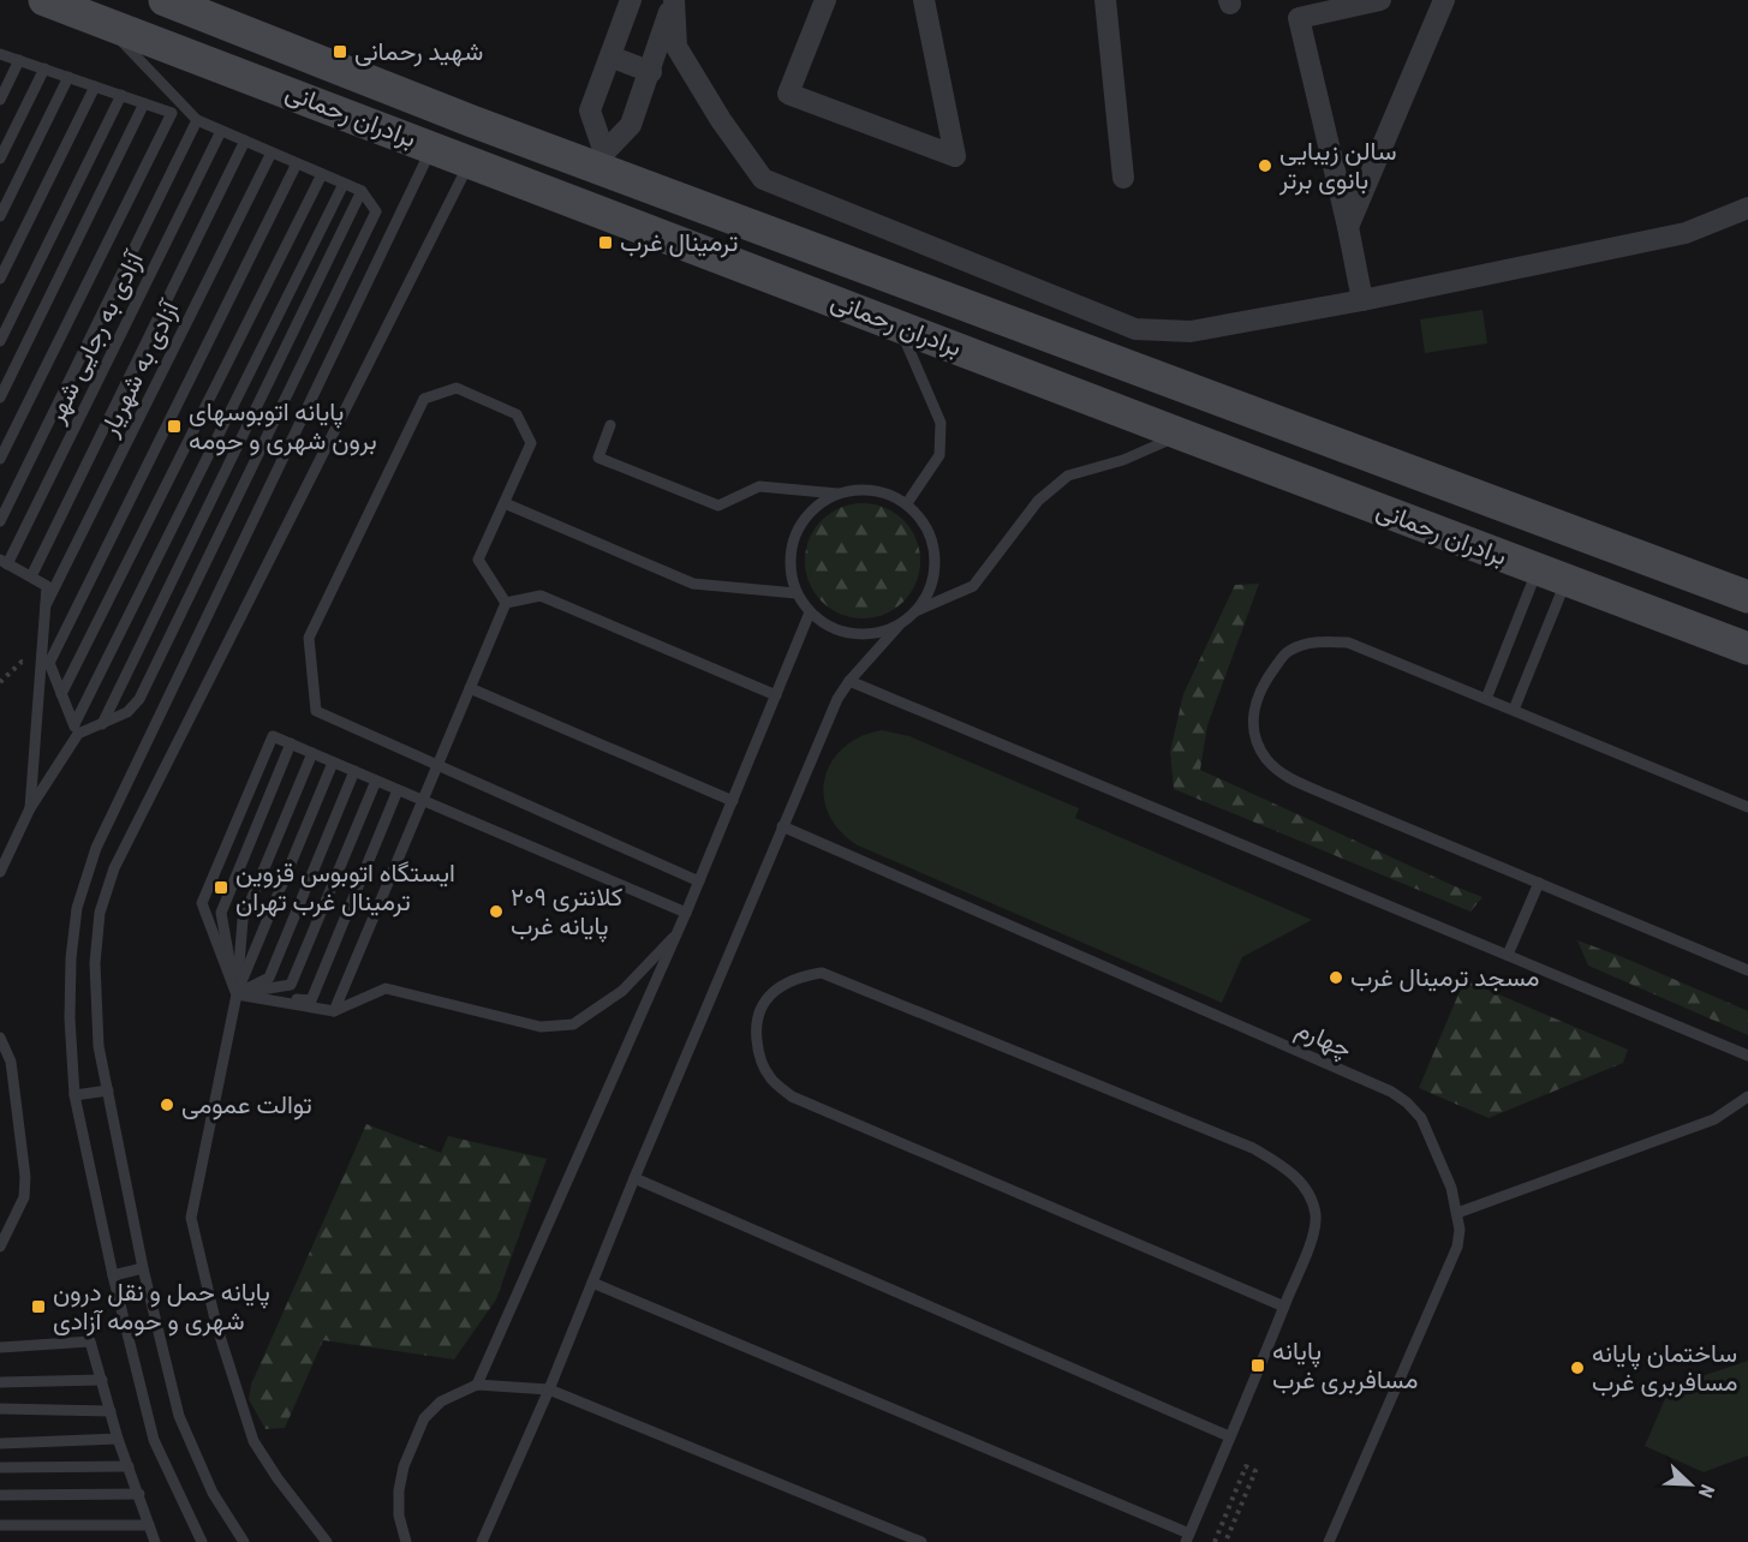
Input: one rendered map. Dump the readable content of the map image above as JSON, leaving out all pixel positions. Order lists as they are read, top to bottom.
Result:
{
  "streets": {
    "main road": ["برادران رحمانی"],
    "lane": ["آزادی به رجایی شهر", "آزادی به شهریار", "چهارم"]
  },
  "places": {
    "transit": [
      "شهید رحمانی",
      "ترمینال غرب",
      "پایانه اتوبوسهای برون شهری و حومه",
      "ایستگاه اتوبوس قزوین ترمینال غرب تهران",
      "پایانه حمل و نقل درون شهری و حومه آزادی",
      "پایانه مسافربری غرب"
    ],
    "other": [
      "سالن زیبایی بانوی برتر",
      "کلانتری ۲۰۹ پایانه غرب",
      "مسجد ترمینال غرب",
      "توالت عمومی",
      "ساختمان پایانه مسافربری غرب"
    ]
  },
  "north": "bottom right"
}
